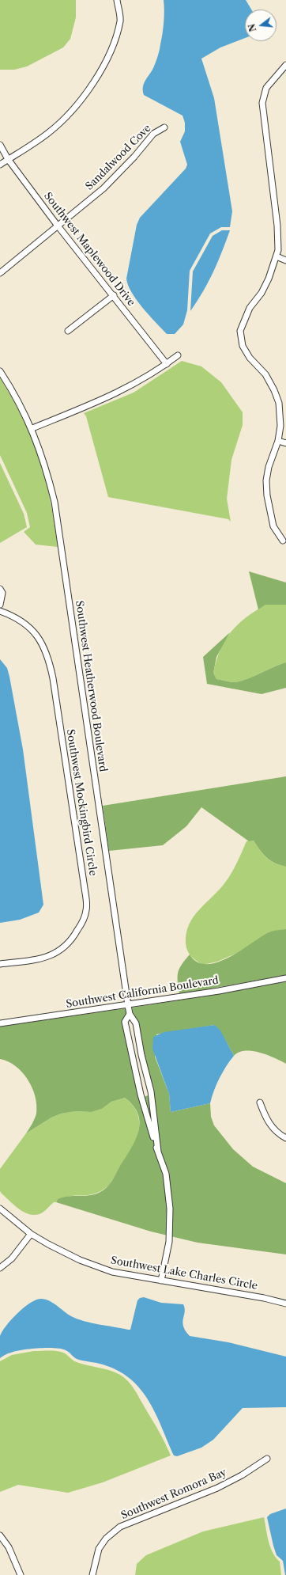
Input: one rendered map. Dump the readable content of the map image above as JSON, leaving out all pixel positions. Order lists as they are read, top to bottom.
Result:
{
  "streets": {
    "street": [
      "Sandalwood Cove",
      "Southwest Maplewood Drive",
      "Southwest Heatherwood Boulevard",
      "Southwest Mockingbird Circle",
      "Southwest California Boulevard",
      "Southwest Lake Charles Circle",
      "Southwest Romora Bay"
    ]
  },
  "crossings": [
    ["Sandalwood Cove", "Southwest Maplewood Drive"],
    ["Southwest Heatherwood Boulevard", "Southwest California Boulevard"],
    ["Southwest Heatherwood Boulevard", "Southwest Lake Charles Circle"]
  ],
  "north": "left"
}
